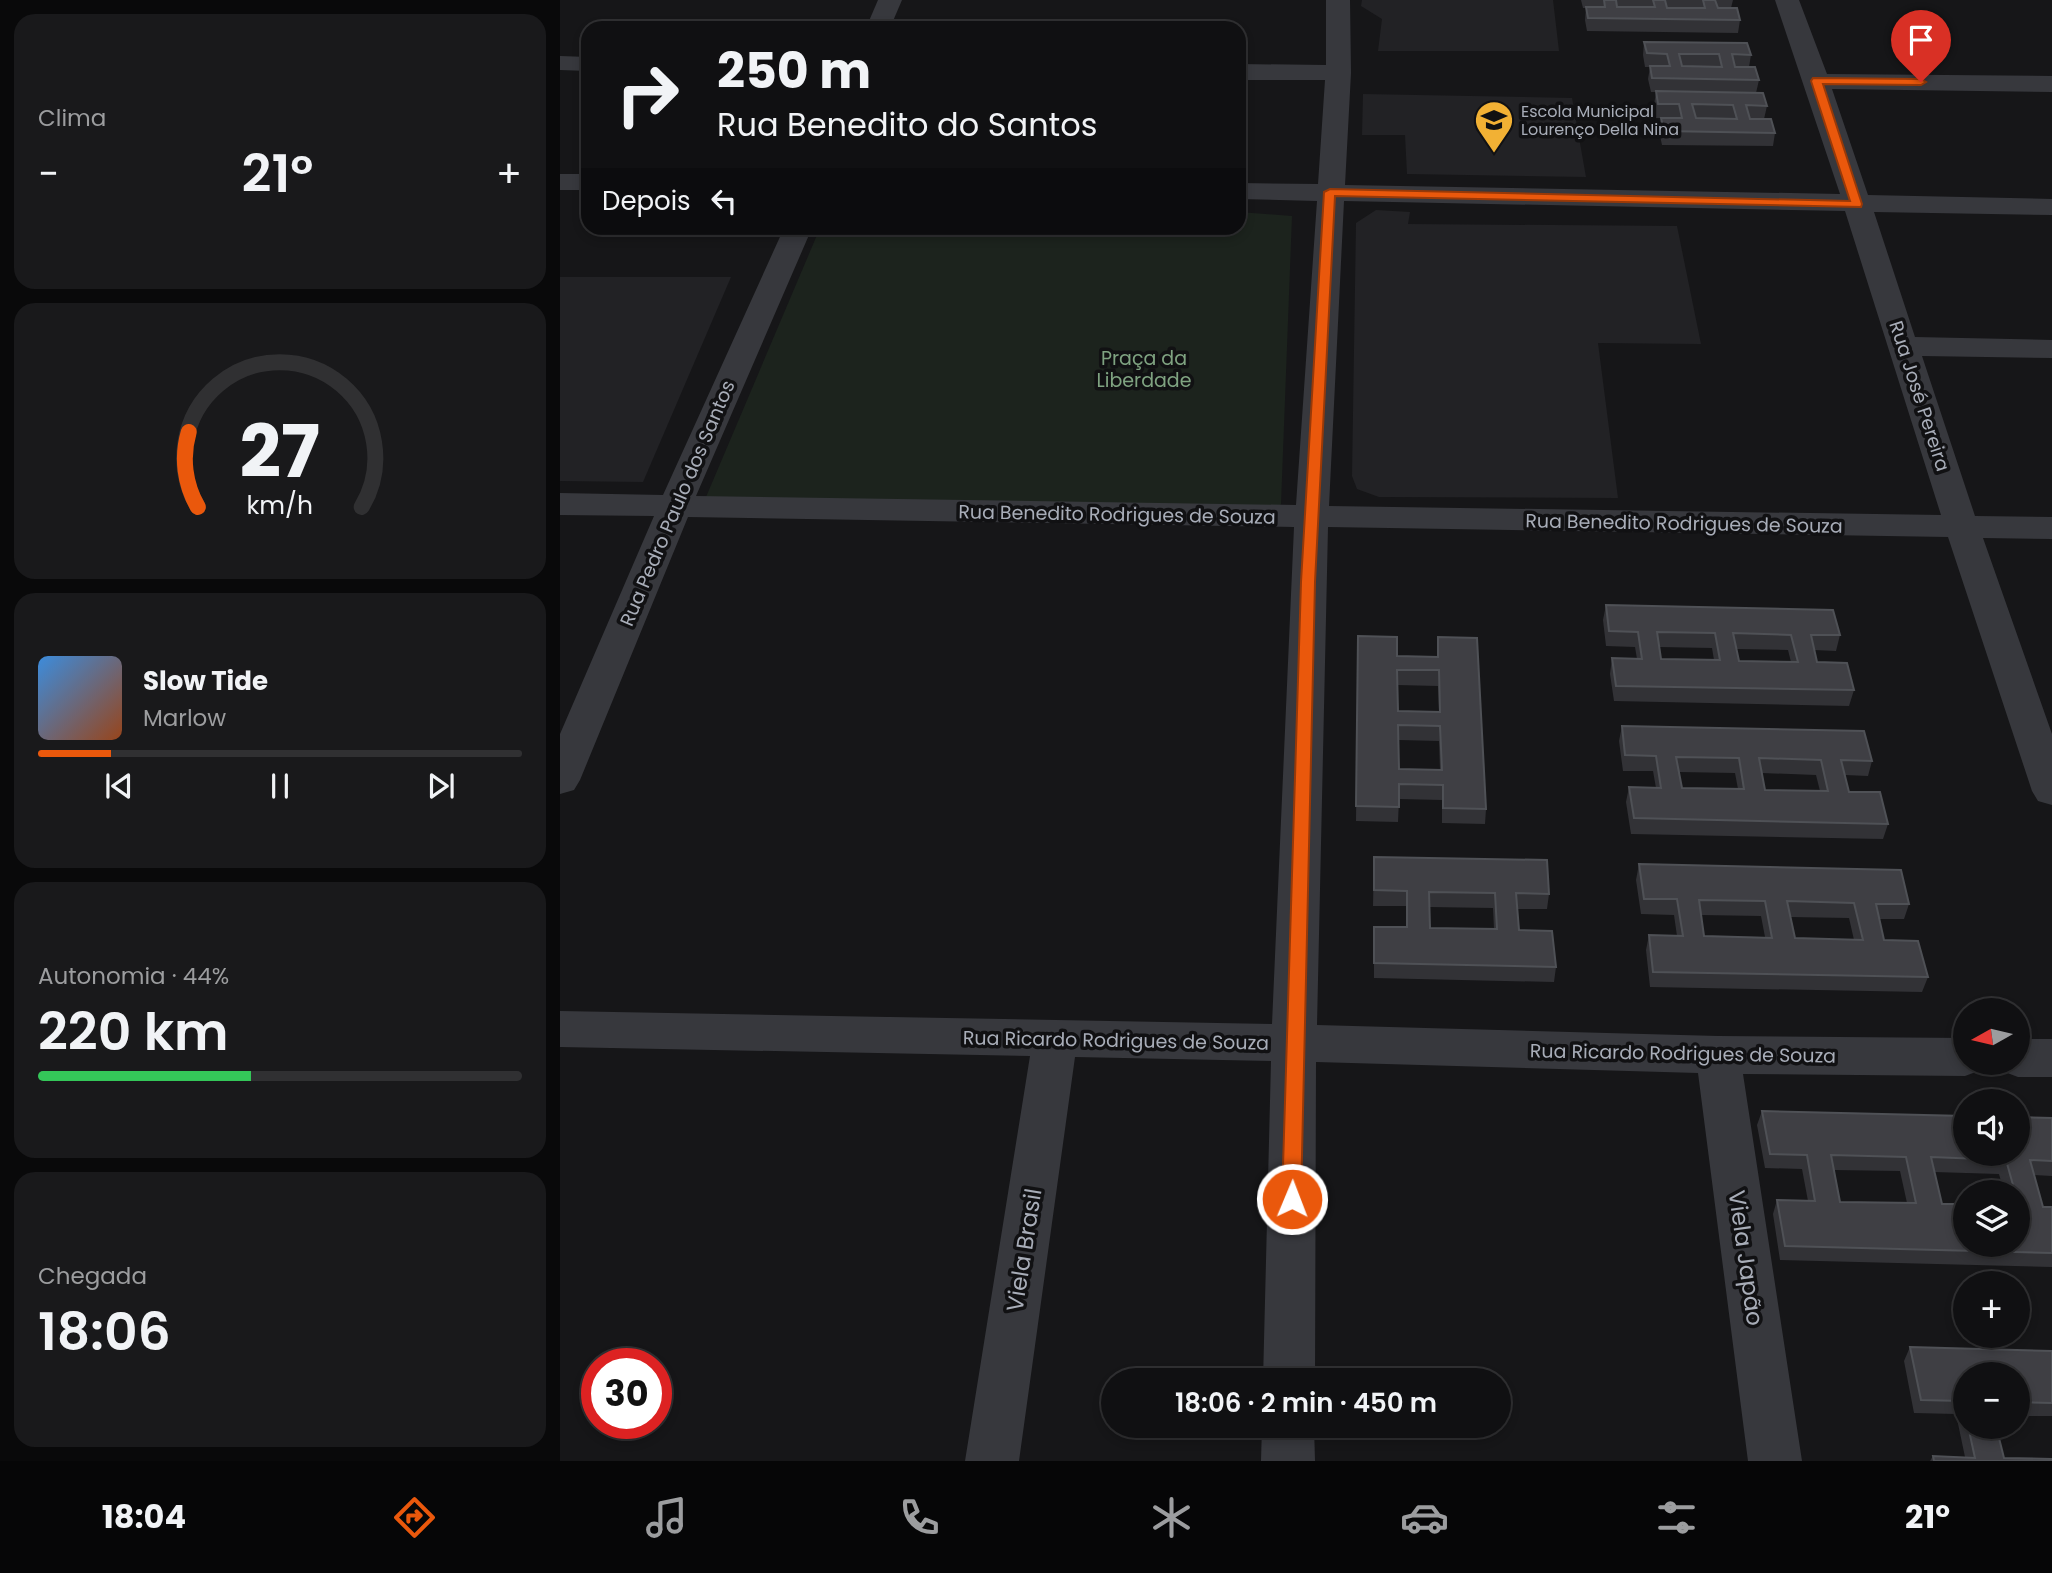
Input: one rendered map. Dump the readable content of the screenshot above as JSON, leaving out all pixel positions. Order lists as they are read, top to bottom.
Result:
{
  "streets": {
    "street": [
      "Rua José Pereira",
      "Rua Pedro Paulo dos Santos",
      "Rua Benedito Rodrigues de Souza",
      "Rua Ricardo Rodrigues de Souza",
      "Viela Brasil",
      "Viela Japão"
    ]
  },
  "crossings": [
    ["Rua José Pereira", "Rua Benedito Rodrigues de Souza"],
    ["Rua Pedro Paulo dos Santos", "Rua Benedito Rodrigues de Souza"],
    ["Rua Ricardo Rodrigues de Souza", "Viela Brasil"],
    ["Rua Ricardo Rodrigues de Souza", "Viela Japão"]
  ],
  "parks": ["Praça da Liberdade"],
  "places": {
    "school or university": ["Escola Municipal Lourenço Della Nina"]
  },
  "north": "left",
  "page": {
    "tile": [
      "Clima",
      ["Autonomia · 44%", "220 km"],
      ["Chegada", "18:06"]
    ],
    "turn": ["250 m", "Rua Benedito do Santos"],
    "heat": ["−", "21°", "+"],
    "then": "Depois",
    "song": ["Slow Tide", "Marlow"],
    "map_buttons": ["+", "−"],
    "limit": "30",
    "trip": "18:06 · 2 min · 450 m",
    "tabs": ["18:04", "21°"],
    "gauge": ["27", "km/h"]
  }
}
